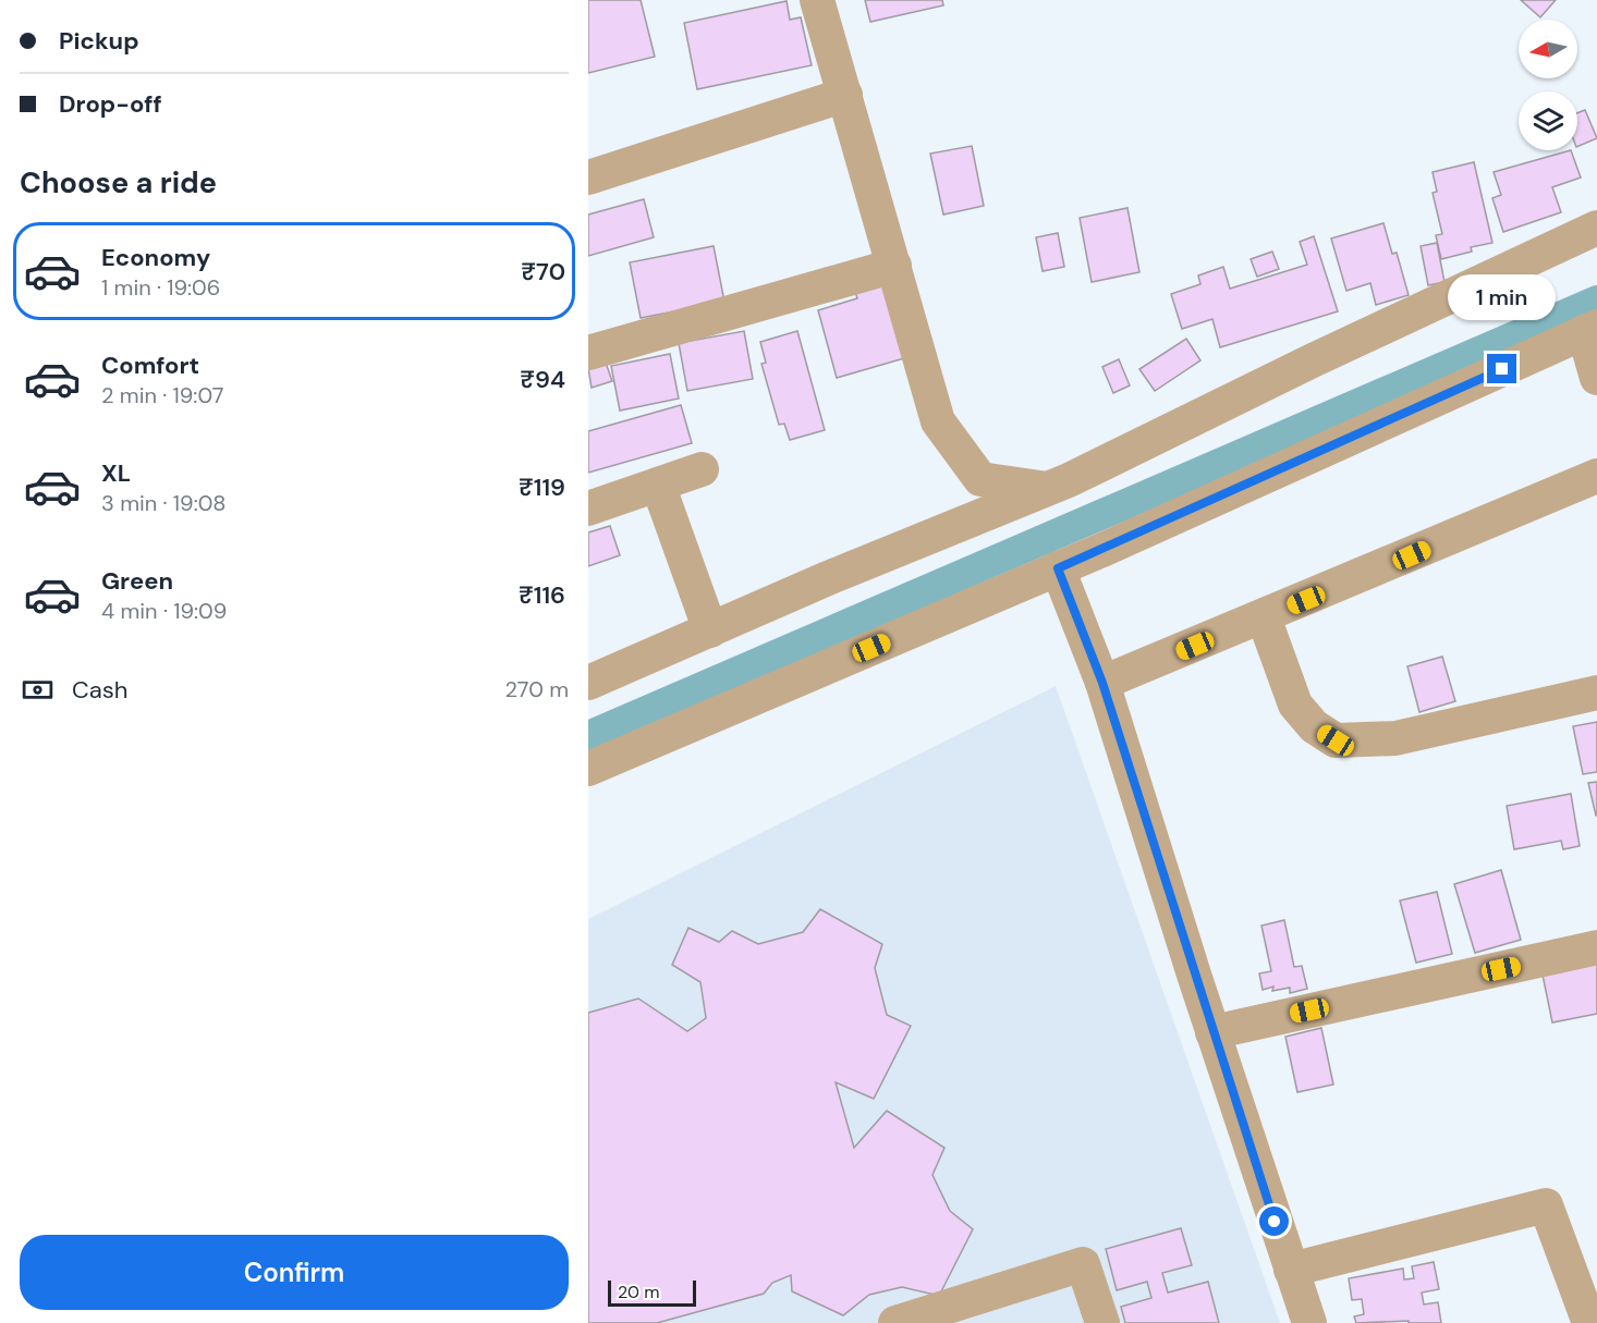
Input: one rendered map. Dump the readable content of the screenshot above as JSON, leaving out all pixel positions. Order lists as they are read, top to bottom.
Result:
{
  "scale_bar": "20 m",
  "north": "left",
  "page": {
    "banner": ["Pickup", "Drop-off"],
    "heading": "Choose a ride",
    "list": [
      {
        "name": "Economy",
        "note": "1 min · 19:06",
        "value": "₹70"
      },
      {
        "name": "Comfort",
        "note": "2 min · 19:07",
        "value": "₹94"
      },
      {
        "name": "XL",
        "note": "3 min · 19:08",
        "value": "₹119"
      },
      {
        "name": "Green",
        "note": "4 min · 19:09",
        "value": "₹116"
      }
    ],
    "bubble": "1 min",
    "pay": ["Cash", "270 m"],
    "buttons": "Confirm",
    "scale": "20 m"
  }
}
